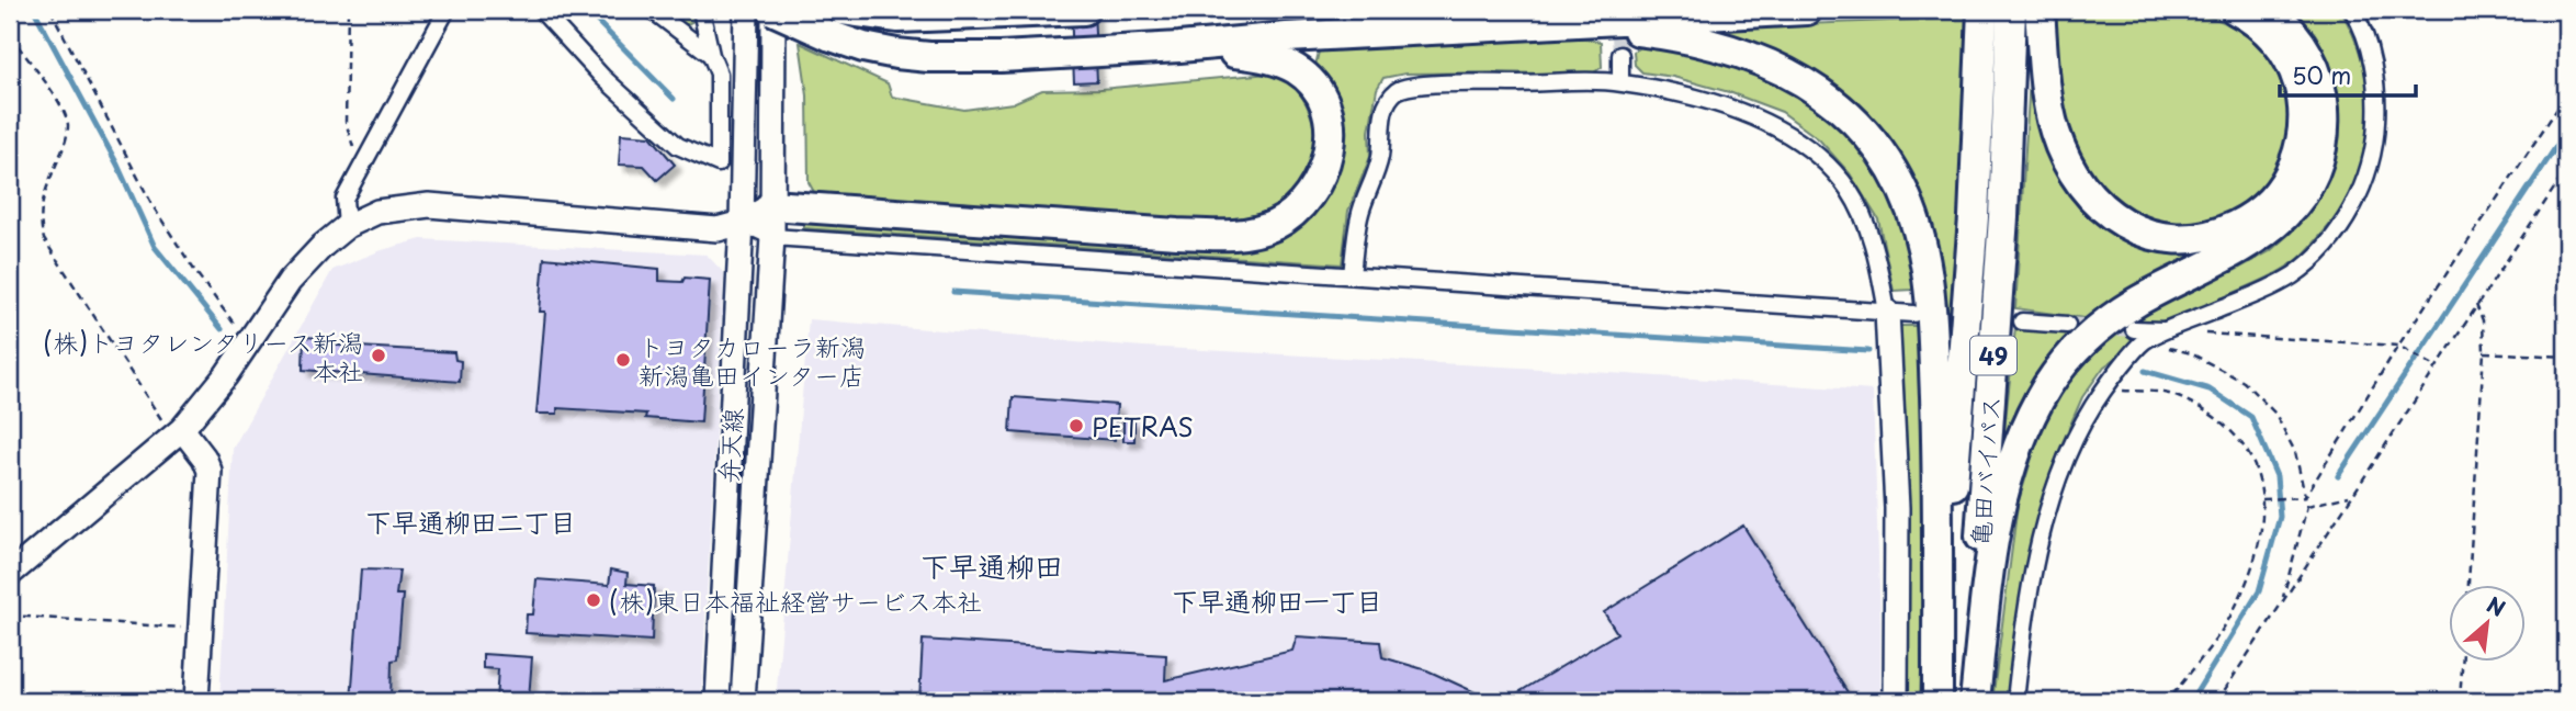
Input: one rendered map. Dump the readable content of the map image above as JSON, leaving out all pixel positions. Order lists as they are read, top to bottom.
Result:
{
  "streets": {
    "highway": ["49", "亀田バイパス"],
    "street": ["弁天線"]
  },
  "districts": ["下早通柳田二丁目", "下早通柳田", "下早通柳田一丁目"],
  "places": [
    "(株)トヨタレンタリース新潟 本社",
    "トヨタカローラ新潟 新潟亀田インター店",
    "PETRAS",
    "(株)東日本福祉経営サービス本社"
  ],
  "scale_bar": "50 m",
  "north": "top right"
}
